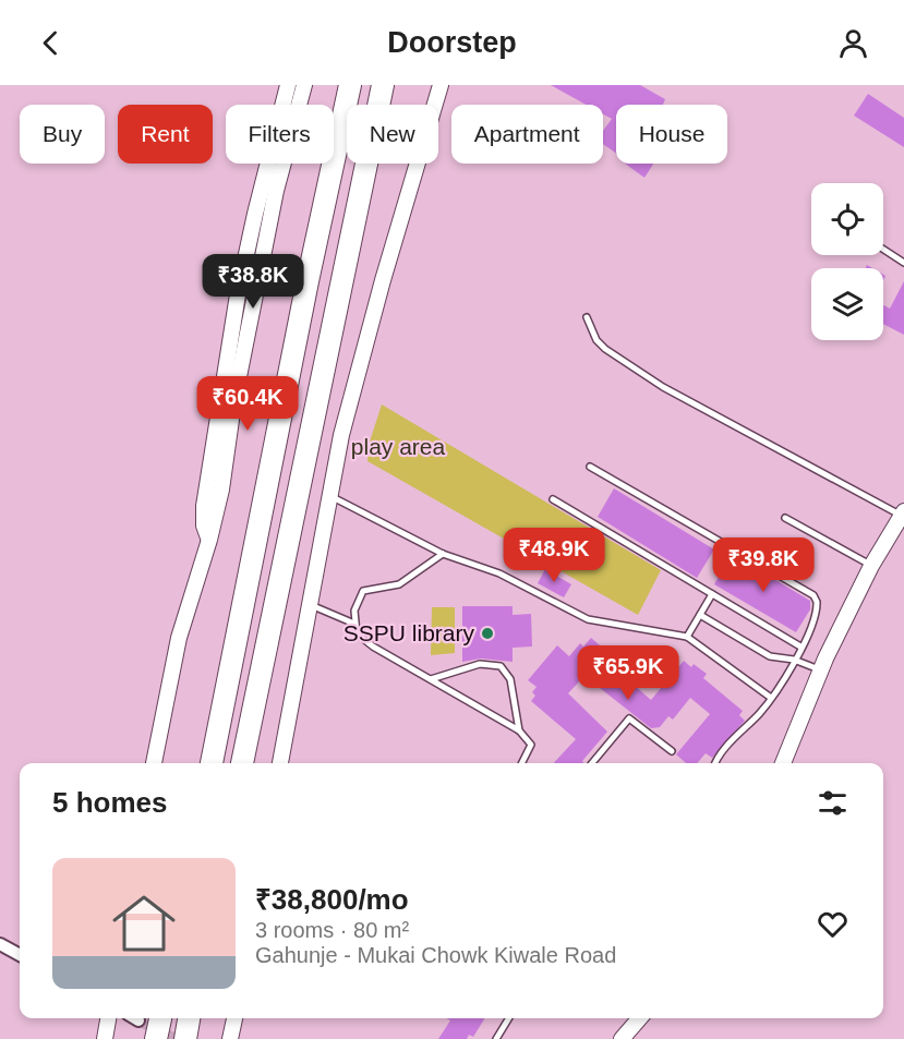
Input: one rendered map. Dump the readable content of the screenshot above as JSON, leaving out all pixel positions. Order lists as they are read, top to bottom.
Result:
{
  "parks": ["play area"],
  "places": ["SSPU library"],
  "page": {
    "header": "Doorstep",
    "chip": [
      "Buy",
      "Rent",
      "Filters",
      "New",
      "Apartment",
      "House"
    ],
    "price": [
      "₹38.8K",
      "₹60.4K",
      "₹48.9K",
      "₹39.8K",
      "₹65.9K"
    ],
    "heading": "5 homes",
    "list": [
      {
        "name": "₹38,800/mo",
        "note": "3 rooms · 80 m² · Gahunje - Mukai Chowk Kiwale Road"
      }
    ]
  }
}
